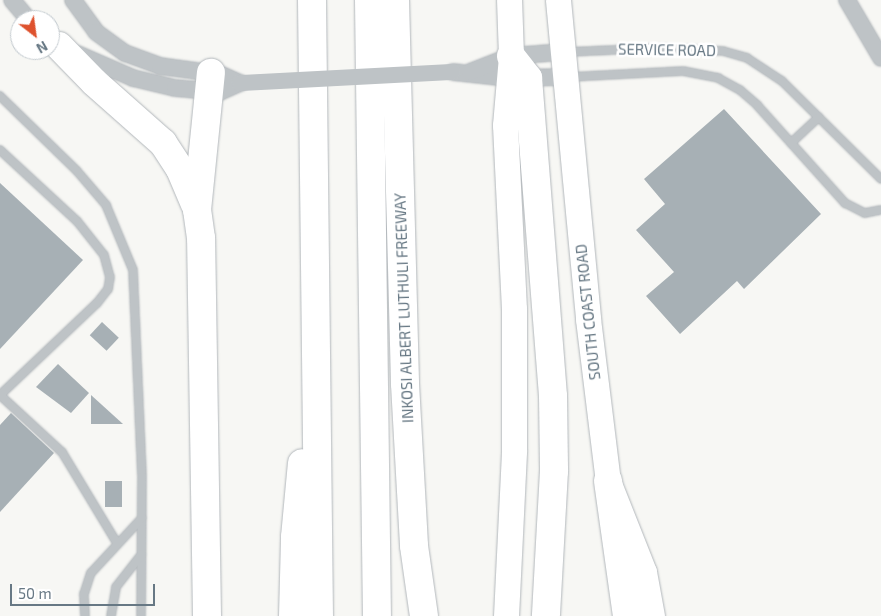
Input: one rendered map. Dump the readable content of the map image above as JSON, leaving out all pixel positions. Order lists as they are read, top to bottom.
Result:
{
  "streets": {
    "highway": ["INKOSI ALBERT LUTHULI FREEWAY"],
    "main road": ["SOUTH COAST ROAD"],
    "street": ["SERVICE ROAD"]
  },
  "crossings": [
    ["SERVICE ROAD", "SOUTH COAST ROAD"]
  ],
  "scale_bar": "50 m",
  "north": "bottom right"
}
